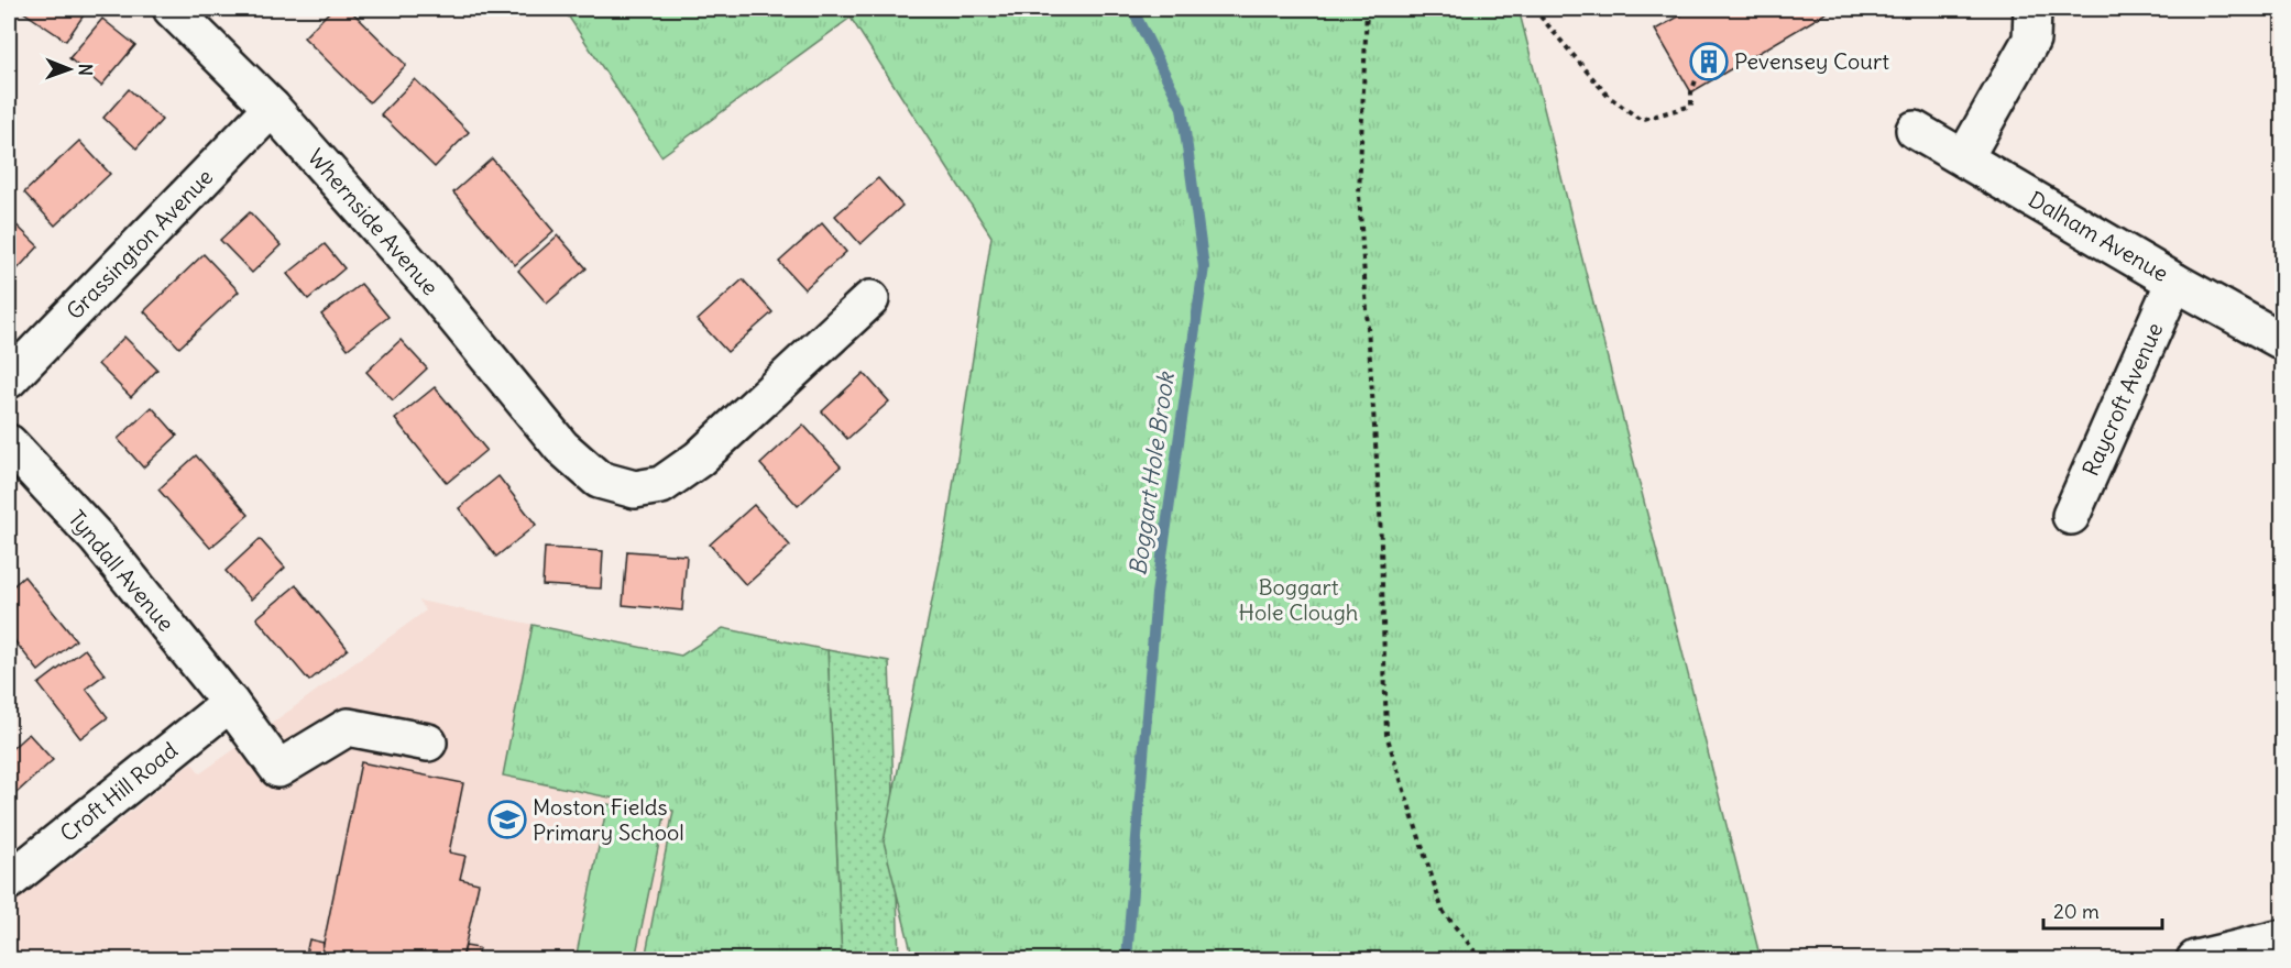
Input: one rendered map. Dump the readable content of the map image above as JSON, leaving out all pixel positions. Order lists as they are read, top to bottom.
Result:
{
  "streets": {
    "street": [
      "Whernside Avenue",
      "Dalham Avenue",
      "Grassington Avenue",
      "Raycroft Avenue",
      "Tyndall Avenue",
      "Croft Hill Road"
    ]
  },
  "crossings": [
    ["Whernside Avenue", "Grassington Avenue"],
    ["Dalham Avenue", "Raycroft Avenue"],
    ["Tyndall Avenue", "Croft Hill Road"]
  ],
  "water": ["Boggart Hole Brook"],
  "parks": ["Boggart Hole Clough"],
  "places": {
    "building": ["Pevensey Court"],
    "school or university": ["Moston Fields Primary School"]
  },
  "scale_bar": "20 m",
  "north": "right"
}
